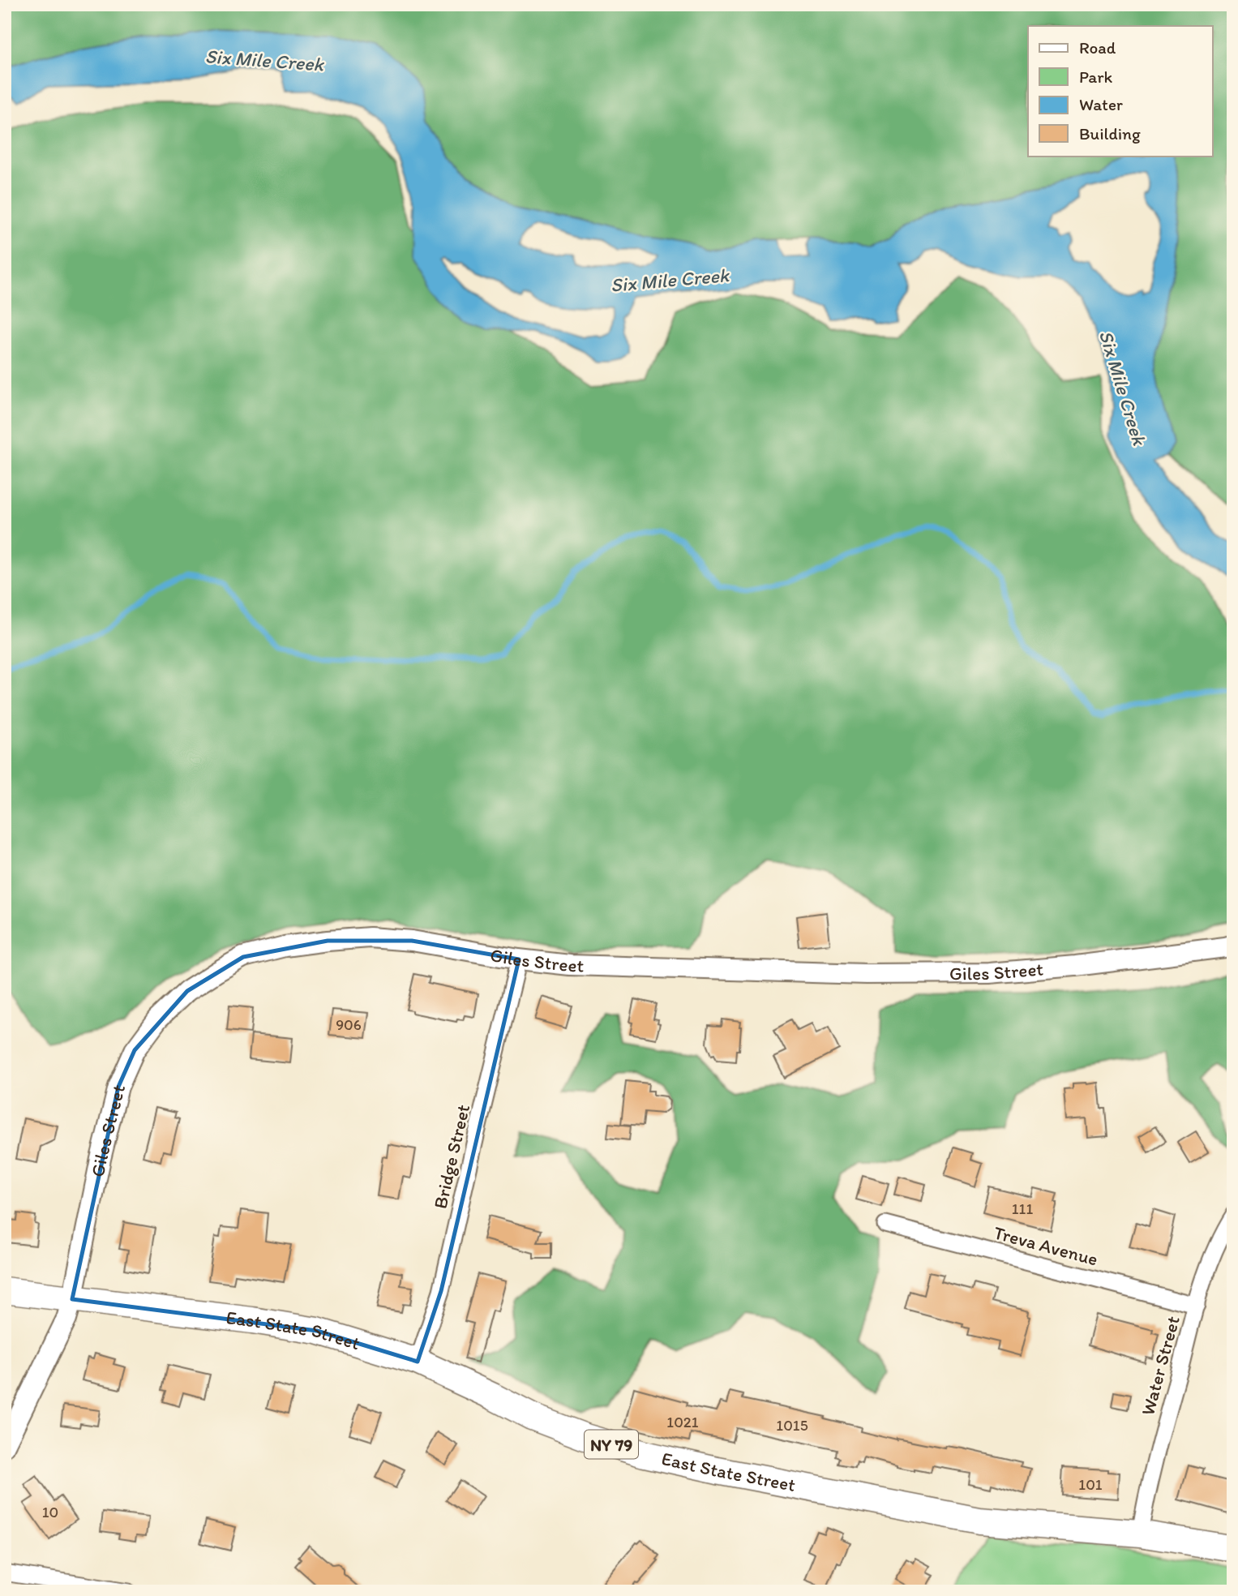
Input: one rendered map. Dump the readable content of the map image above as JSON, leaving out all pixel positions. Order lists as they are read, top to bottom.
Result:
{
  "streets": {
    "highway": ["East State Street", "NY 79"],
    "street": [
      "Giles Street",
      "Bridge Street",
      "Treva Avenue",
      "Water Street"
    ]
  },
  "crossings": [
    ["Giles Street", "Bridge Street"],
    ["Giles Street", "East State Street"],
    ["Bridge Street", "East State Street"],
    ["Treva Avenue", "Water Street"],
    ["East State Street", "Water Street"]
  ],
  "water": ["Six Mile Creek"],
  "house_numbers": [
    "906",
    "111",
    "1021",
    "1015",
    "101",
    "10"
  ],
  "legend": [
    "Road",
    "Park",
    "Water",
    "Building"
  ]
}
